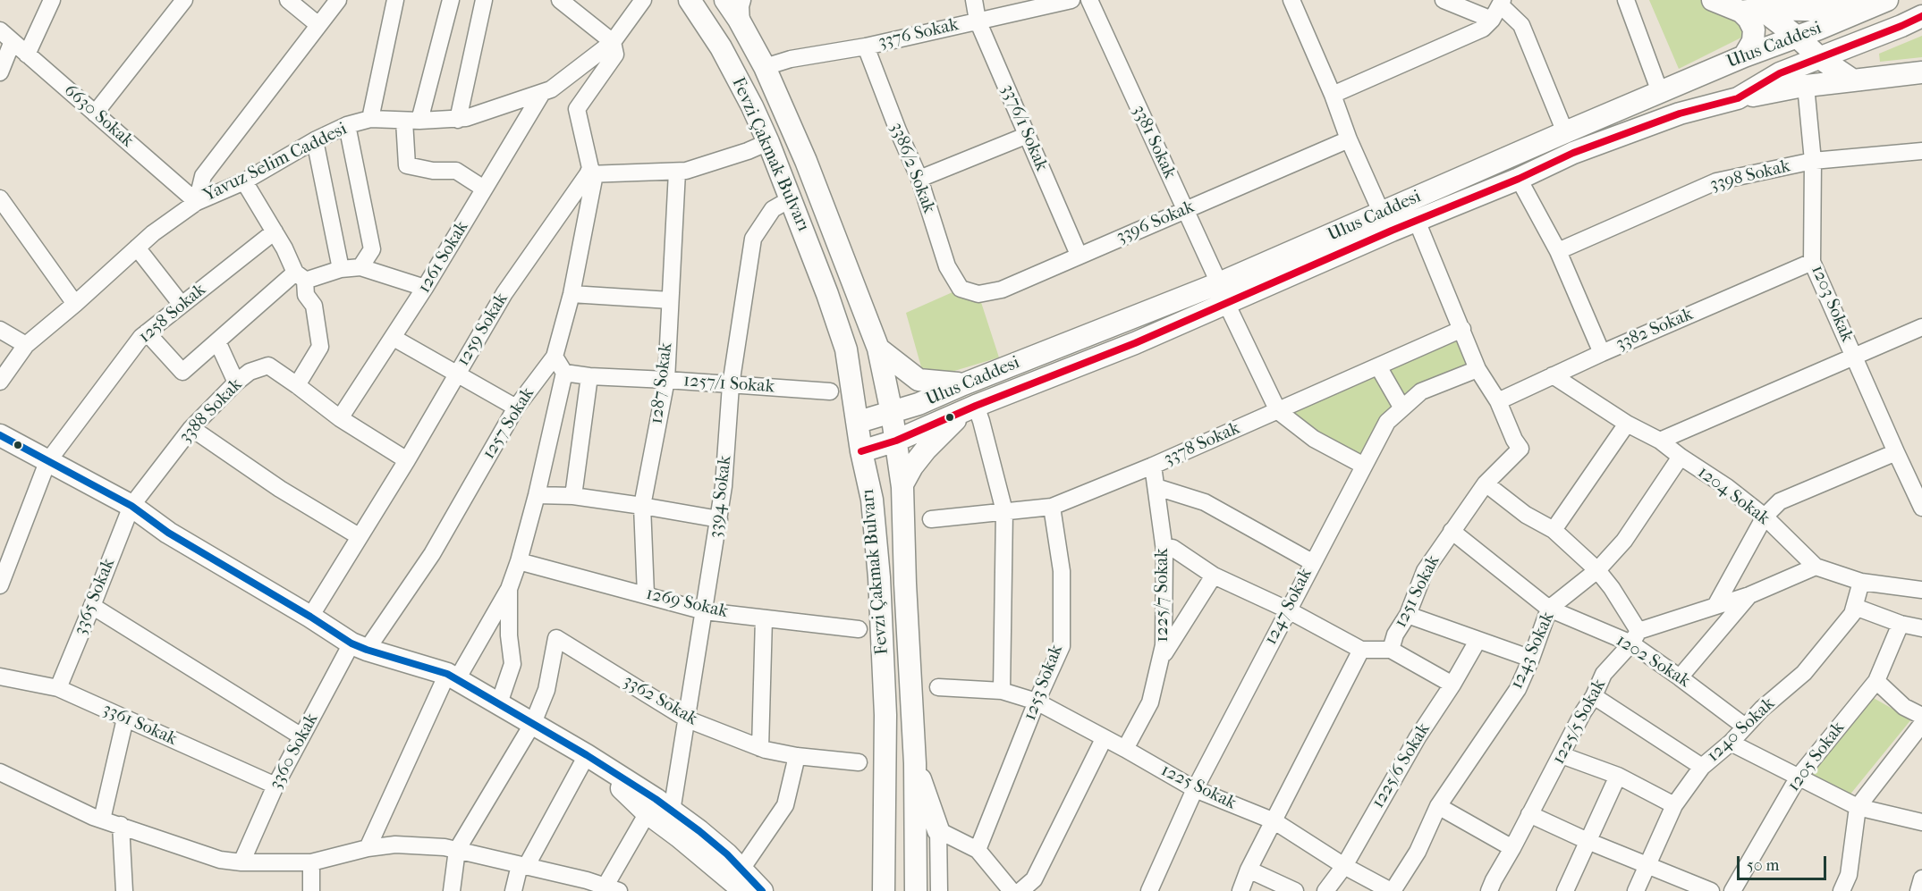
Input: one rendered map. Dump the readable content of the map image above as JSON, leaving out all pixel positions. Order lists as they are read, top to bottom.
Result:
{
  "streets": {
    "main road": ["Ulus Caddesi", "Fevzi Çakmak Bulvarı"],
    "street": [
      "3376 Sokak",
      "6630 Sokak",
      "3376/1 Sokak",
      "3381 Sokak",
      "Yavuz Selim Caddesi",
      "3386/2 Sokak",
      "3398 Sokak",
      "3396 Sokak",
      "1261 Sokak",
      "1203 Sokak",
      "1258 Sokak",
      "1259 Sokak",
      "3382 Sokak",
      "1287 Sokak",
      "1257/1 Sokak",
      "3388 Sokak",
      "1257 Sokak",
      "3378 Sokak",
      "1204 Sokak",
      "3394 Sokak",
      "1251 Sokak",
      "1225/7 Sokak",
      "3365 Sokak",
      "1269 Sokak",
      "1247 Sokak",
      "1243 Sokak",
      "1202 Sokak",
      "1253 Sokak",
      "3362 Sokak",
      "1225/5 Sokak",
      "3361 Sokak",
      "1240 Sokak",
      "3360 Sokak",
      "1205 Sokak",
      "1225/6 Sokak",
      "1225 Sokak"
    ]
  },
  "crossings": [
    ["3376 Sokak", "3376/1 Sokak"],
    ["3376 Sokak", "Fevzi Çakmak Bulvarı"],
    ["3376 Sokak", "3386/2 Sokak"],
    ["Ulus Caddesi", "3381 Sokak"],
    ["Ulus Caddesi", "Fevzi Çakmak Bulvarı"],
    ["Ulus Caddesi", "1251 Sokak"],
    ["6630 Sokak", "Yavuz Selim Caddesi"],
    ["3376/1 Sokak", "3396 Sokak"],
    ["3381 Sokak", "3396 Sokak"],
    ["3381 Sokak", "3378 Sokak"],
    ["Fevzi Çakmak Bulvarı", "3394 Sokak"],
    ["Yavuz Selim Caddesi", "1261 Sokak"],
    ["3386/2 Sokak", "3396 Sokak"],
    ["3398 Sokak", "1203 Sokak"],
    ["1203 Sokak", "3382 Sokak"],
    ["1259 Sokak", "1257 Sokak"],
    ["3382 Sokak", "1204 Sokak"],
    ["3382 Sokak", "1251 Sokak"],
    ["1287 Sokak", "1257/1 Sokak"],
    ["1287 Sokak", "1269 Sokak"],
    ["1257/1 Sokak", "3394 Sokak"],
    ["3388 Sokak", "3365 Sokak"],
    ["1257 Sokak", "3360 Sokak"],
    ["3378 Sokak", "1251 Sokak"],
    ["3378 Sokak", "1225/7 Sokak"],
    ["3378 Sokak", "1253 Sokak"],
    ["1204 Sokak", "1243 Sokak"],
    ["1204 Sokak", "1225/5 Sokak"],
    ["1204 Sokak", "1240 Sokak"],
    ["3394 Sokak", "1269 Sokak"],
    ["3394 Sokak", "3362 Sokak"],
    ["1251 Sokak", "1247 Sokak"],
    ["1251 Sokak", "1202 Sokak"],
    ["1225/7 Sokak", "1225 Sokak"],
    ["3365 Sokak", "3361 Sokak"],
    ["1247 Sokak", "1225 Sokak"],
    ["1243 Sokak", "1202 Sokak"],
    ["1243 Sokak", "1225 Sokak"],
    ["1202 Sokak", "1225/5 Sokak"],
    ["1202 Sokak", "1240 Sokak"],
    ["1253 Sokak", "1225 Sokak"],
    ["3361 Sokak", "3360 Sokak"],
    ["1225/6 Sokak", "1225 Sokak"]
  ],
  "scale_bar": "50 m"
}
